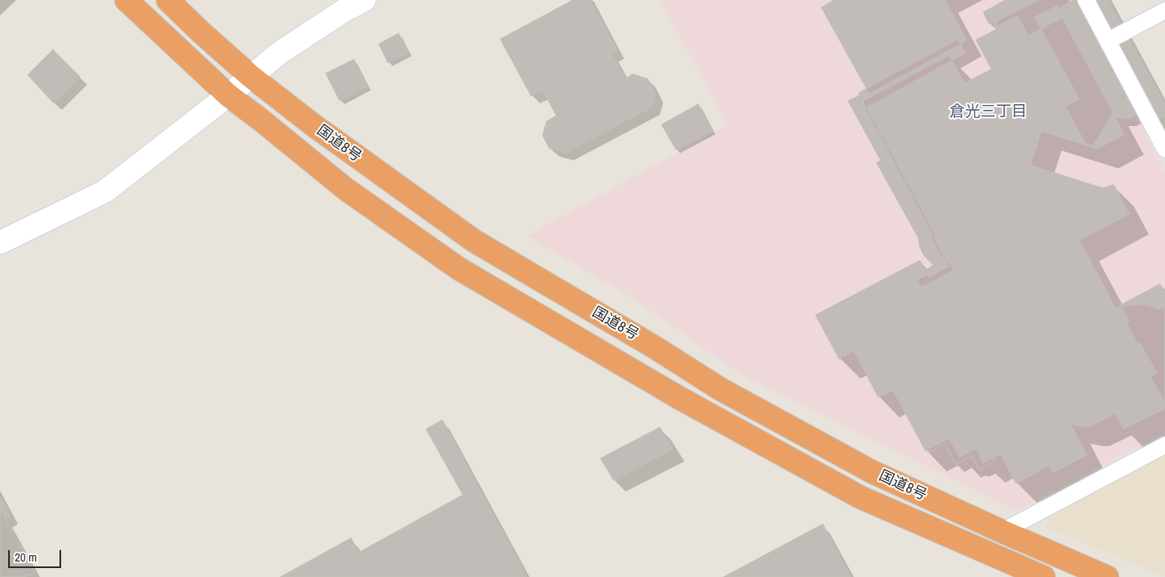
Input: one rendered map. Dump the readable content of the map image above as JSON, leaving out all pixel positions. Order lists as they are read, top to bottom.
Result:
{
  "streets": {
    "highway": ["国道8号"]
  },
  "districts": ["倉光三丁目"],
  "scale_bar": "20 m"
}
